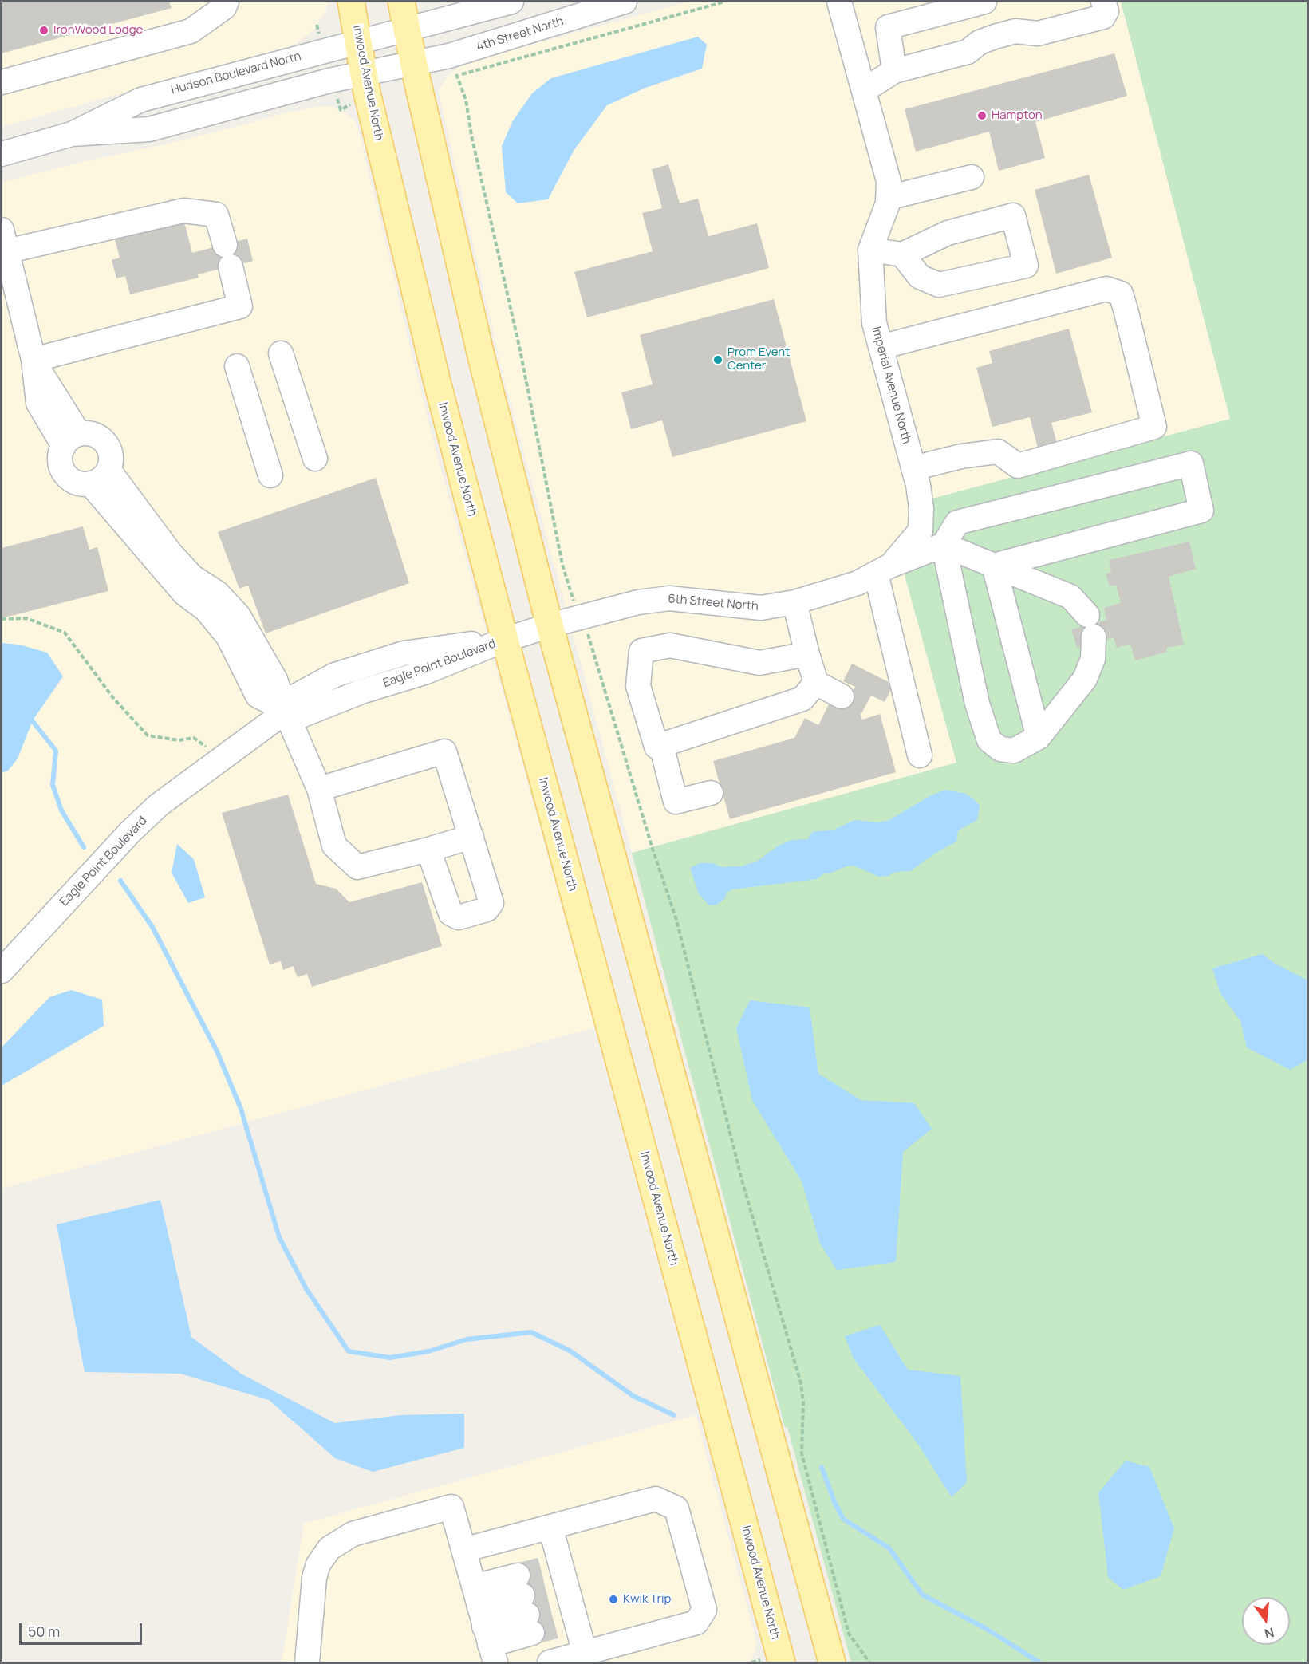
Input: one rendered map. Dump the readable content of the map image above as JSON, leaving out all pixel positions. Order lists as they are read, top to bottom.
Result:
{
  "streets": {
    "main road": ["Inwood Avenue North"],
    "street": [
      "4th Street North",
      "Hudson Boulevard North",
      "Imperial Avenue North",
      "6th Street North",
      "Eagle Point Boulevard"
    ]
  },
  "crossings": [
    ["4th Street North", "Hudson Boulevard North"],
    ["Hudson Boulevard North", "Inwood Avenue North"],
    ["Inwood Avenue North", "6th Street North"],
    ["Inwood Avenue North", "Eagle Point Boulevard"],
    ["Imperial Avenue North", "6th Street North"],
    ["6th Street North", "Eagle Point Boulevard"]
  ],
  "places": [
    "IronWood Lodge",
    "Hampton",
    "Prom Event Center",
    "Kwik Trip"
  ],
  "scale_bar": "50 m",
  "north": "bottom"
}
